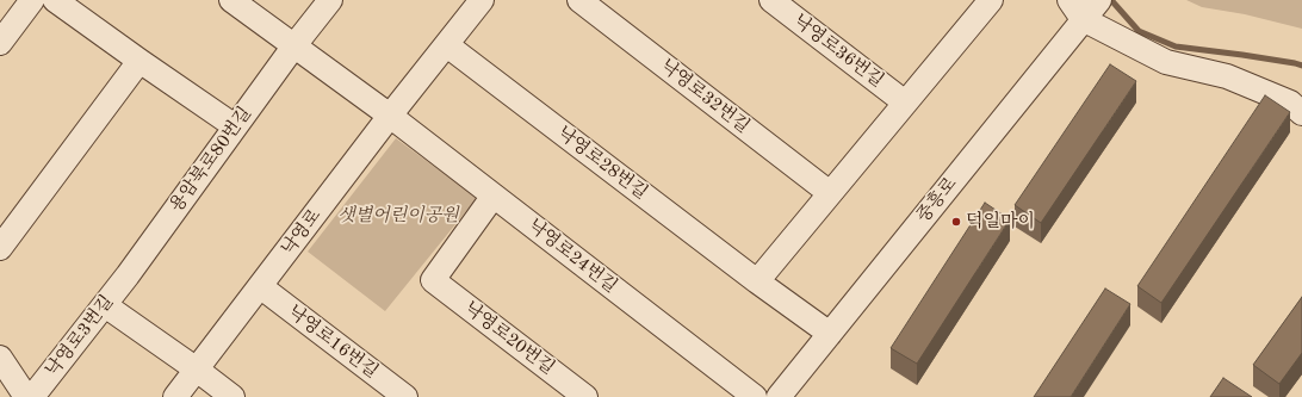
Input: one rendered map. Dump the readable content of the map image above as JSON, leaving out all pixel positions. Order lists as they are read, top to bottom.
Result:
{
  "streets": {
    "street": [
      "낙영로36번길",
      "낙영로32번길",
      "용암북로80번길",
      "낙영로28번길",
      "중흥로",
      "낙영로",
      "낙영로24번길",
      "낙영로3번길",
      "낙영로20번길",
      "낙영로16번길"
    ]
  },
  "crossings": [
    ["용암북로80번길", "낙영로3번길"],
    ["낙영로28번길", "중흥로"],
    ["낙영로28번길", "낙영로"],
    ["낙영로", "낙영로24번길"],
    ["낙영로", "낙영로16번길"],
    ["낙영로24번길", "낙영로20번길"]
  ],
  "parks": ["샛별어린이공원"],
  "places": ["덕일마이"]
}
